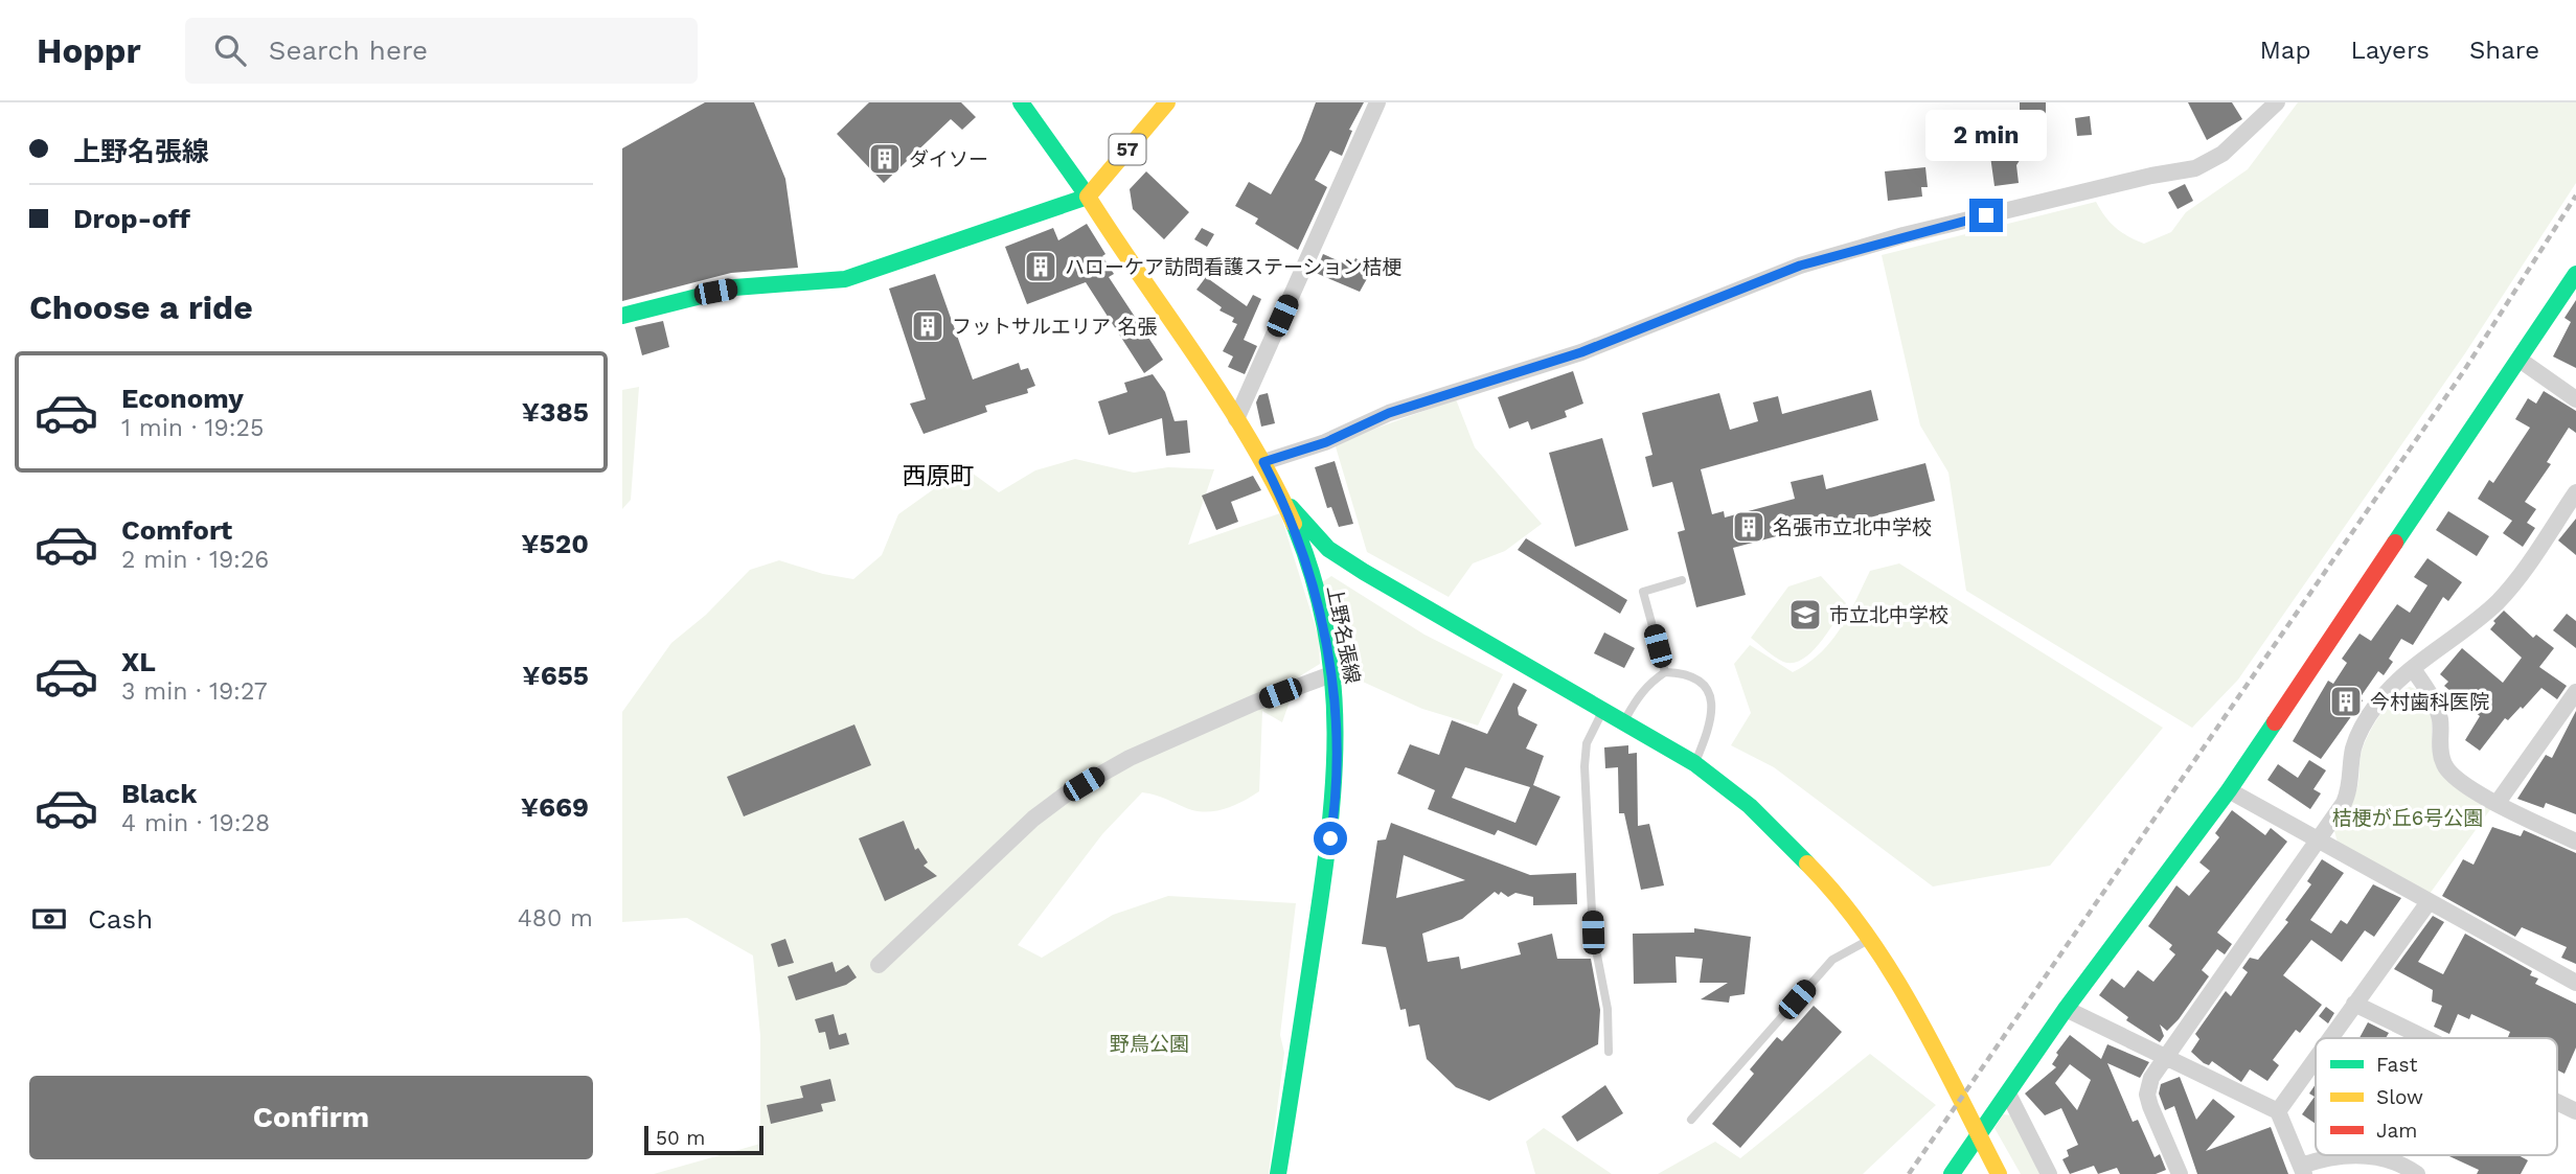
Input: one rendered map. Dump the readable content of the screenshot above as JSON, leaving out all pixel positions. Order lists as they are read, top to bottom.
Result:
{
  "streets": {
    "street": ["57", "上野名張線"]
  },
  "crossings": [
    ["57", "上野名張線"]
  ],
  "districts": ["西原町"],
  "parks": ["桔梗が丘6号公園", "野鳥公園"],
  "places": {
    "building": [
      "ダイソー",
      "ハローケア訪問看護ステーション桔梗",
      "フットサルエリア 名張",
      "名張市立北中学校",
      "今村歯科医院"
    ],
    "school or university": ["市立北中学校"]
  },
  "legend": ["Fast", "Slow", "Jam"],
  "scale_bar": "50 m",
  "page": {
    "header": "Hoppr",
    "search": "Search here",
    "nav": ["Map", "Layers", "Share"],
    "banner": ["上野名張線", "Drop-off"],
    "bubble": "2 min",
    "heading": "Choose a ride",
    "list": [
      {
        "name": "Economy",
        "note": "1 min · 19:25",
        "value": "¥385"
      },
      {
        "name": "Comfort",
        "note": "2 min · 19:26",
        "value": "¥520"
      },
      {
        "name": "XL",
        "note": "3 min · 19:27",
        "value": "¥655"
      },
      {
        "name": "Black",
        "note": "4 min · 19:28",
        "value": "¥669"
      }
    ],
    "pay": ["Cash", "480 m"],
    "buttons": "Confirm",
    "scale": "50 m"
  }
}
